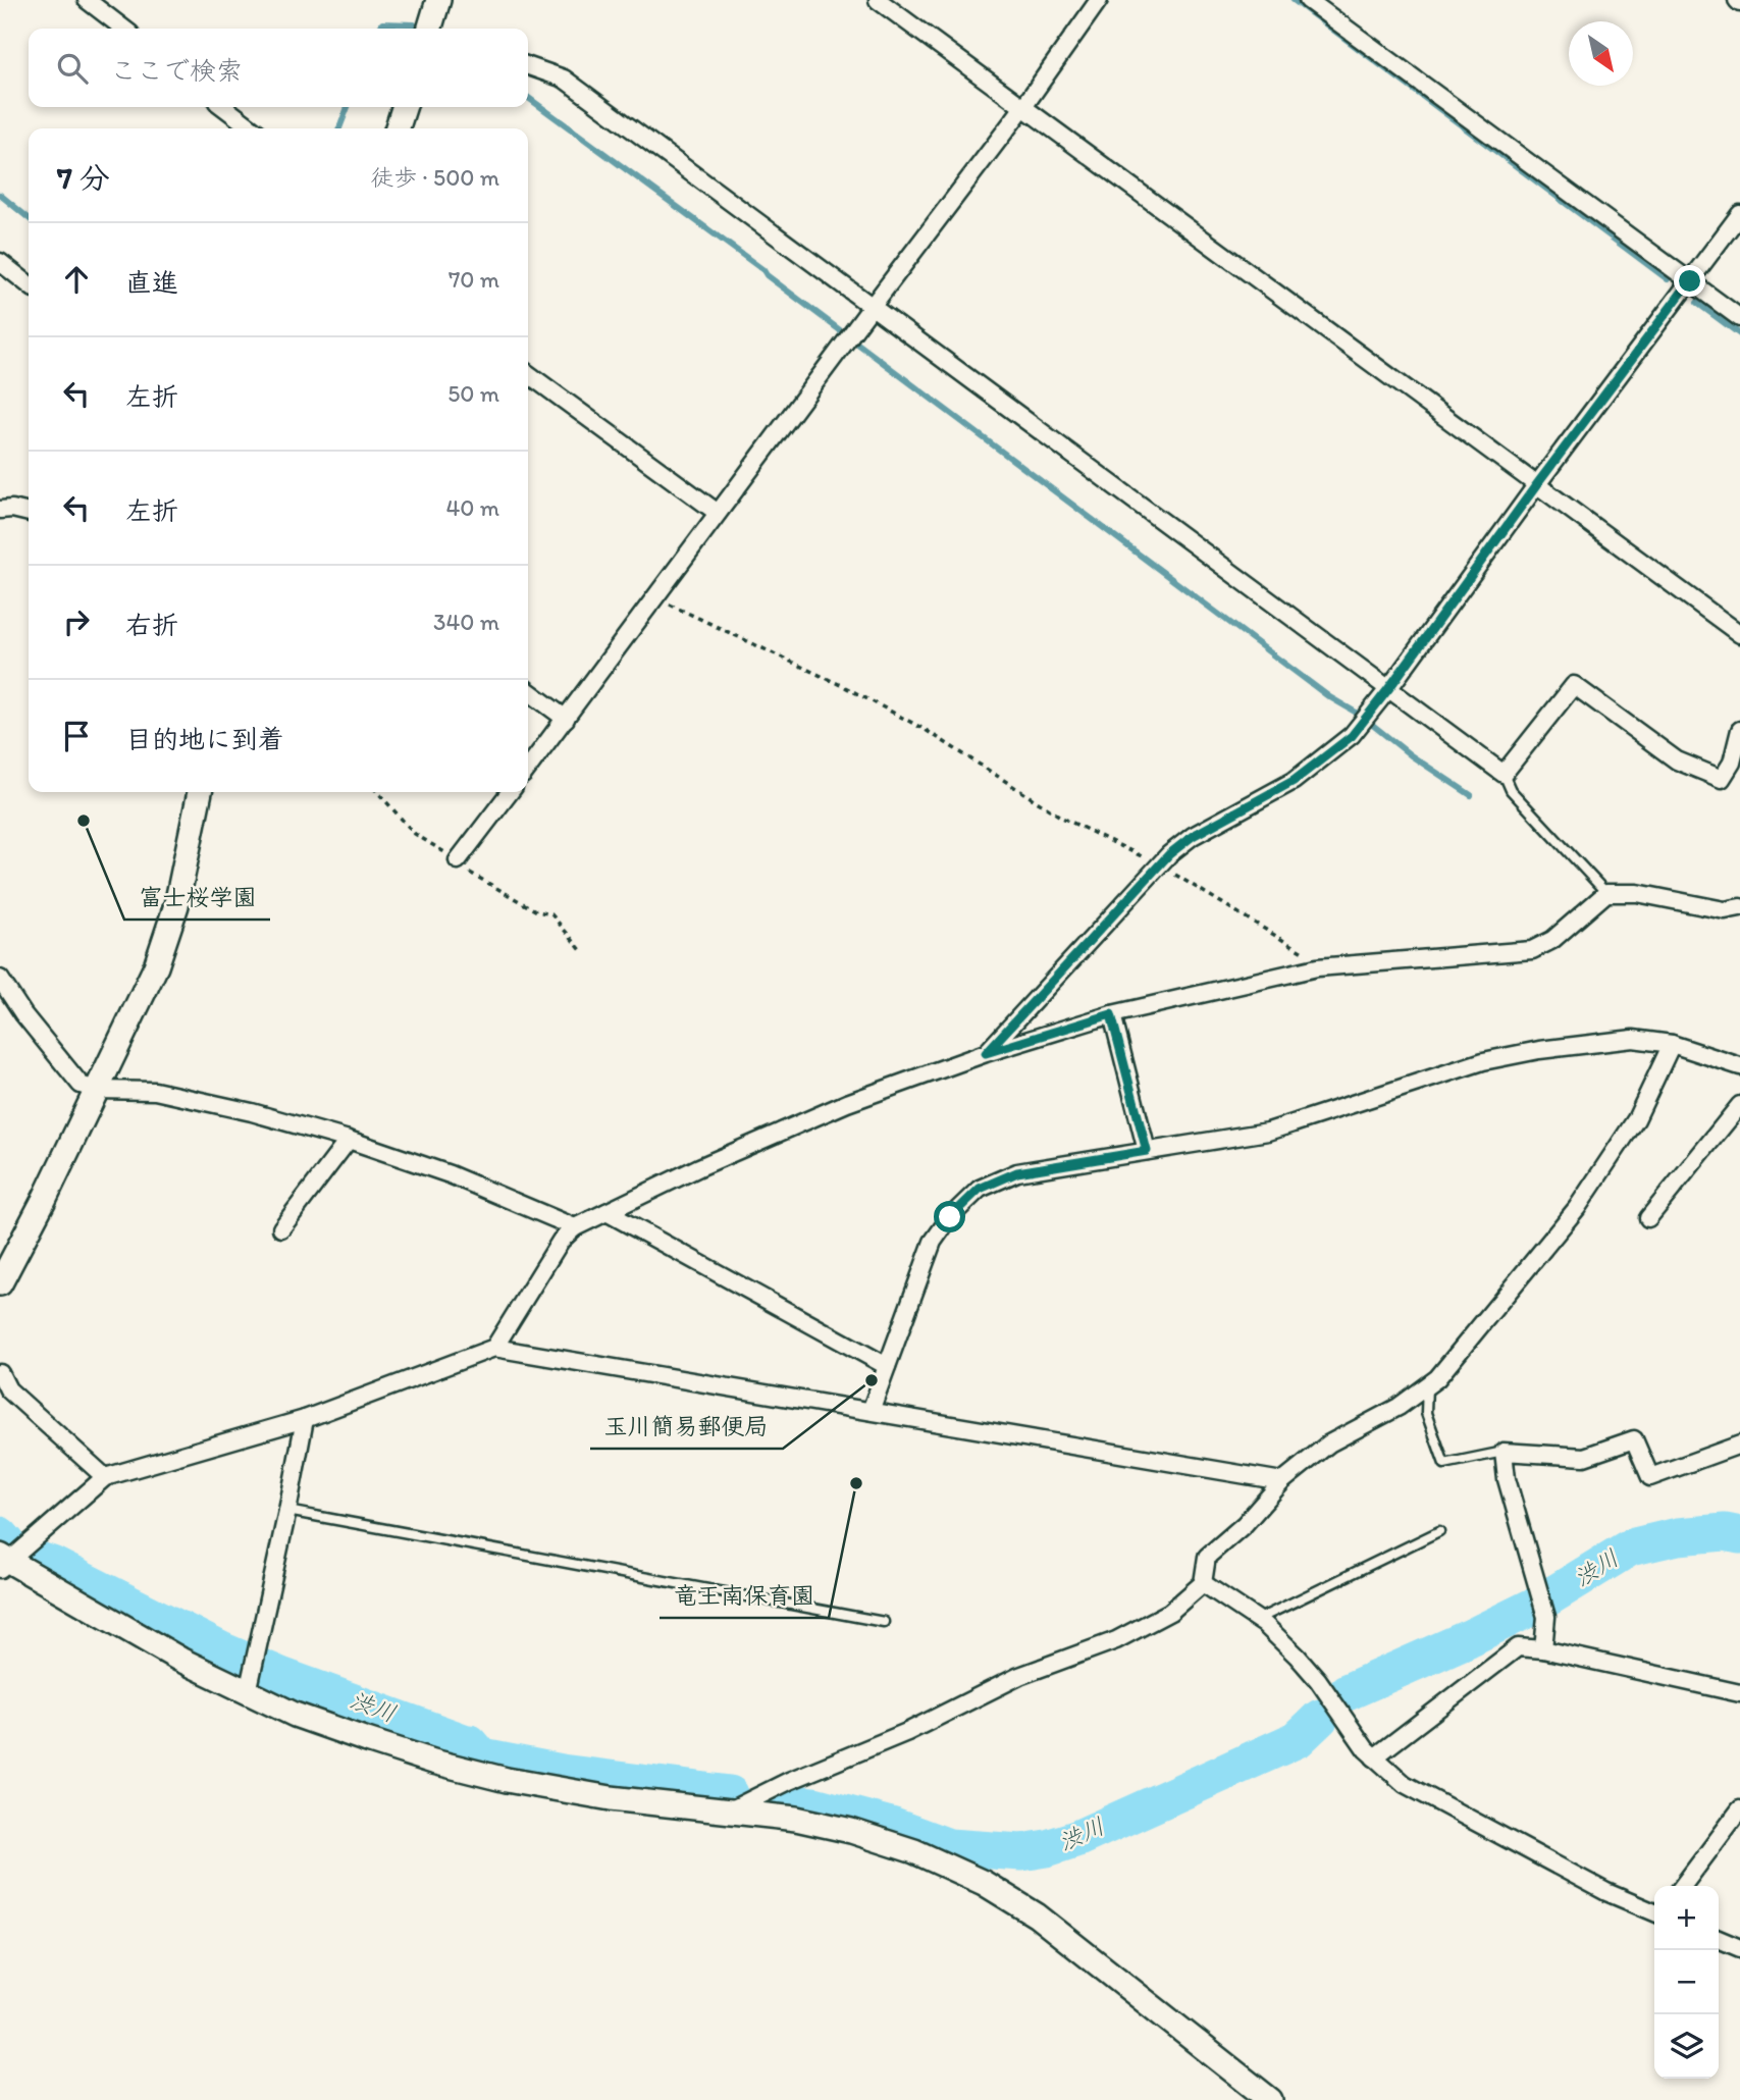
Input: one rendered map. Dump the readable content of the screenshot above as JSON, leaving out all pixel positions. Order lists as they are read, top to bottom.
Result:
{
  "water": ["渋川"],
  "places": ["富士桜学園", "玉川簡易郵便局", "竜王南保育園"],
  "north": "bottom right",
  "page": {
    "search": "ここで検索",
    "heading": ["7 分", "徒歩 · 500 m"],
    "list": [
      ["直進", "70 m"],
      ["左折", "50 m"],
      ["左折", "40 m"],
      ["右折", "340 m"],
      "目的地に到着"
    ],
    "map_buttons": ["+", "−"]
  }
}
